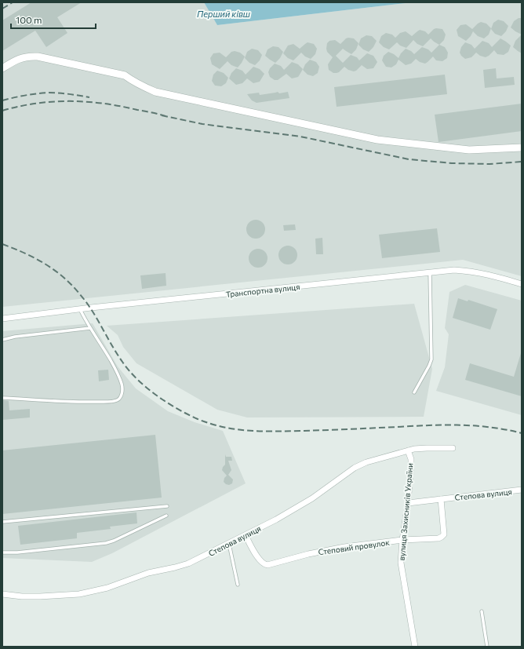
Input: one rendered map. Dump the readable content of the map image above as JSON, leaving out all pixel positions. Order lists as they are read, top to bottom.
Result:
{
  "streets": {
    "street": [
      "Транспортна вулиця",
      "Степова вулиця",
      "вулиця Захисників України",
      "Степовий провулок"
    ]
  },
  "crossings": [
    ["Степова вулиця", "вулиця Захисників України"],
    ["Степова вулиця", "Степовий провулок"],
    ["вулиця Захисників України", "Степовий провулок"]
  ],
  "water": ["Перший ківш"],
  "scale_bar": "100 m"
}
